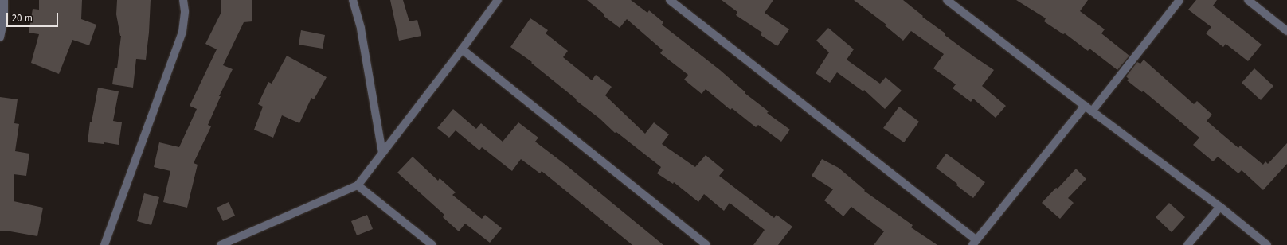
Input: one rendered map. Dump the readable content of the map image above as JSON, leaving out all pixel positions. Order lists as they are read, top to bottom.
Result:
{
  "scale_bar": "20 m"
}
